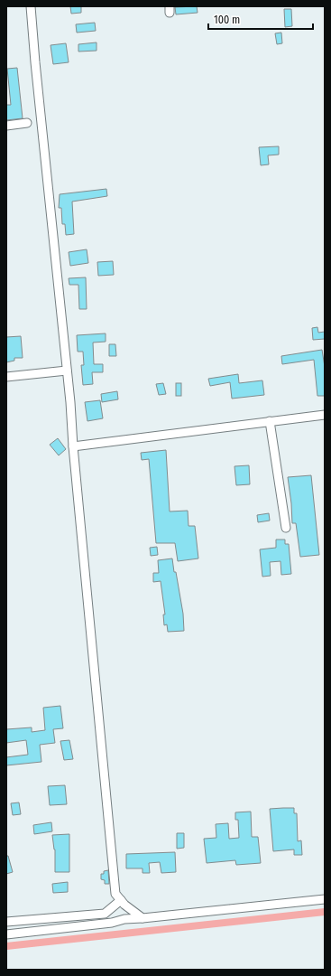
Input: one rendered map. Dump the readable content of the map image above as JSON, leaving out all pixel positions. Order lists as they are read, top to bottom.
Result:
{
  "scale_bar": "100 m"
}
